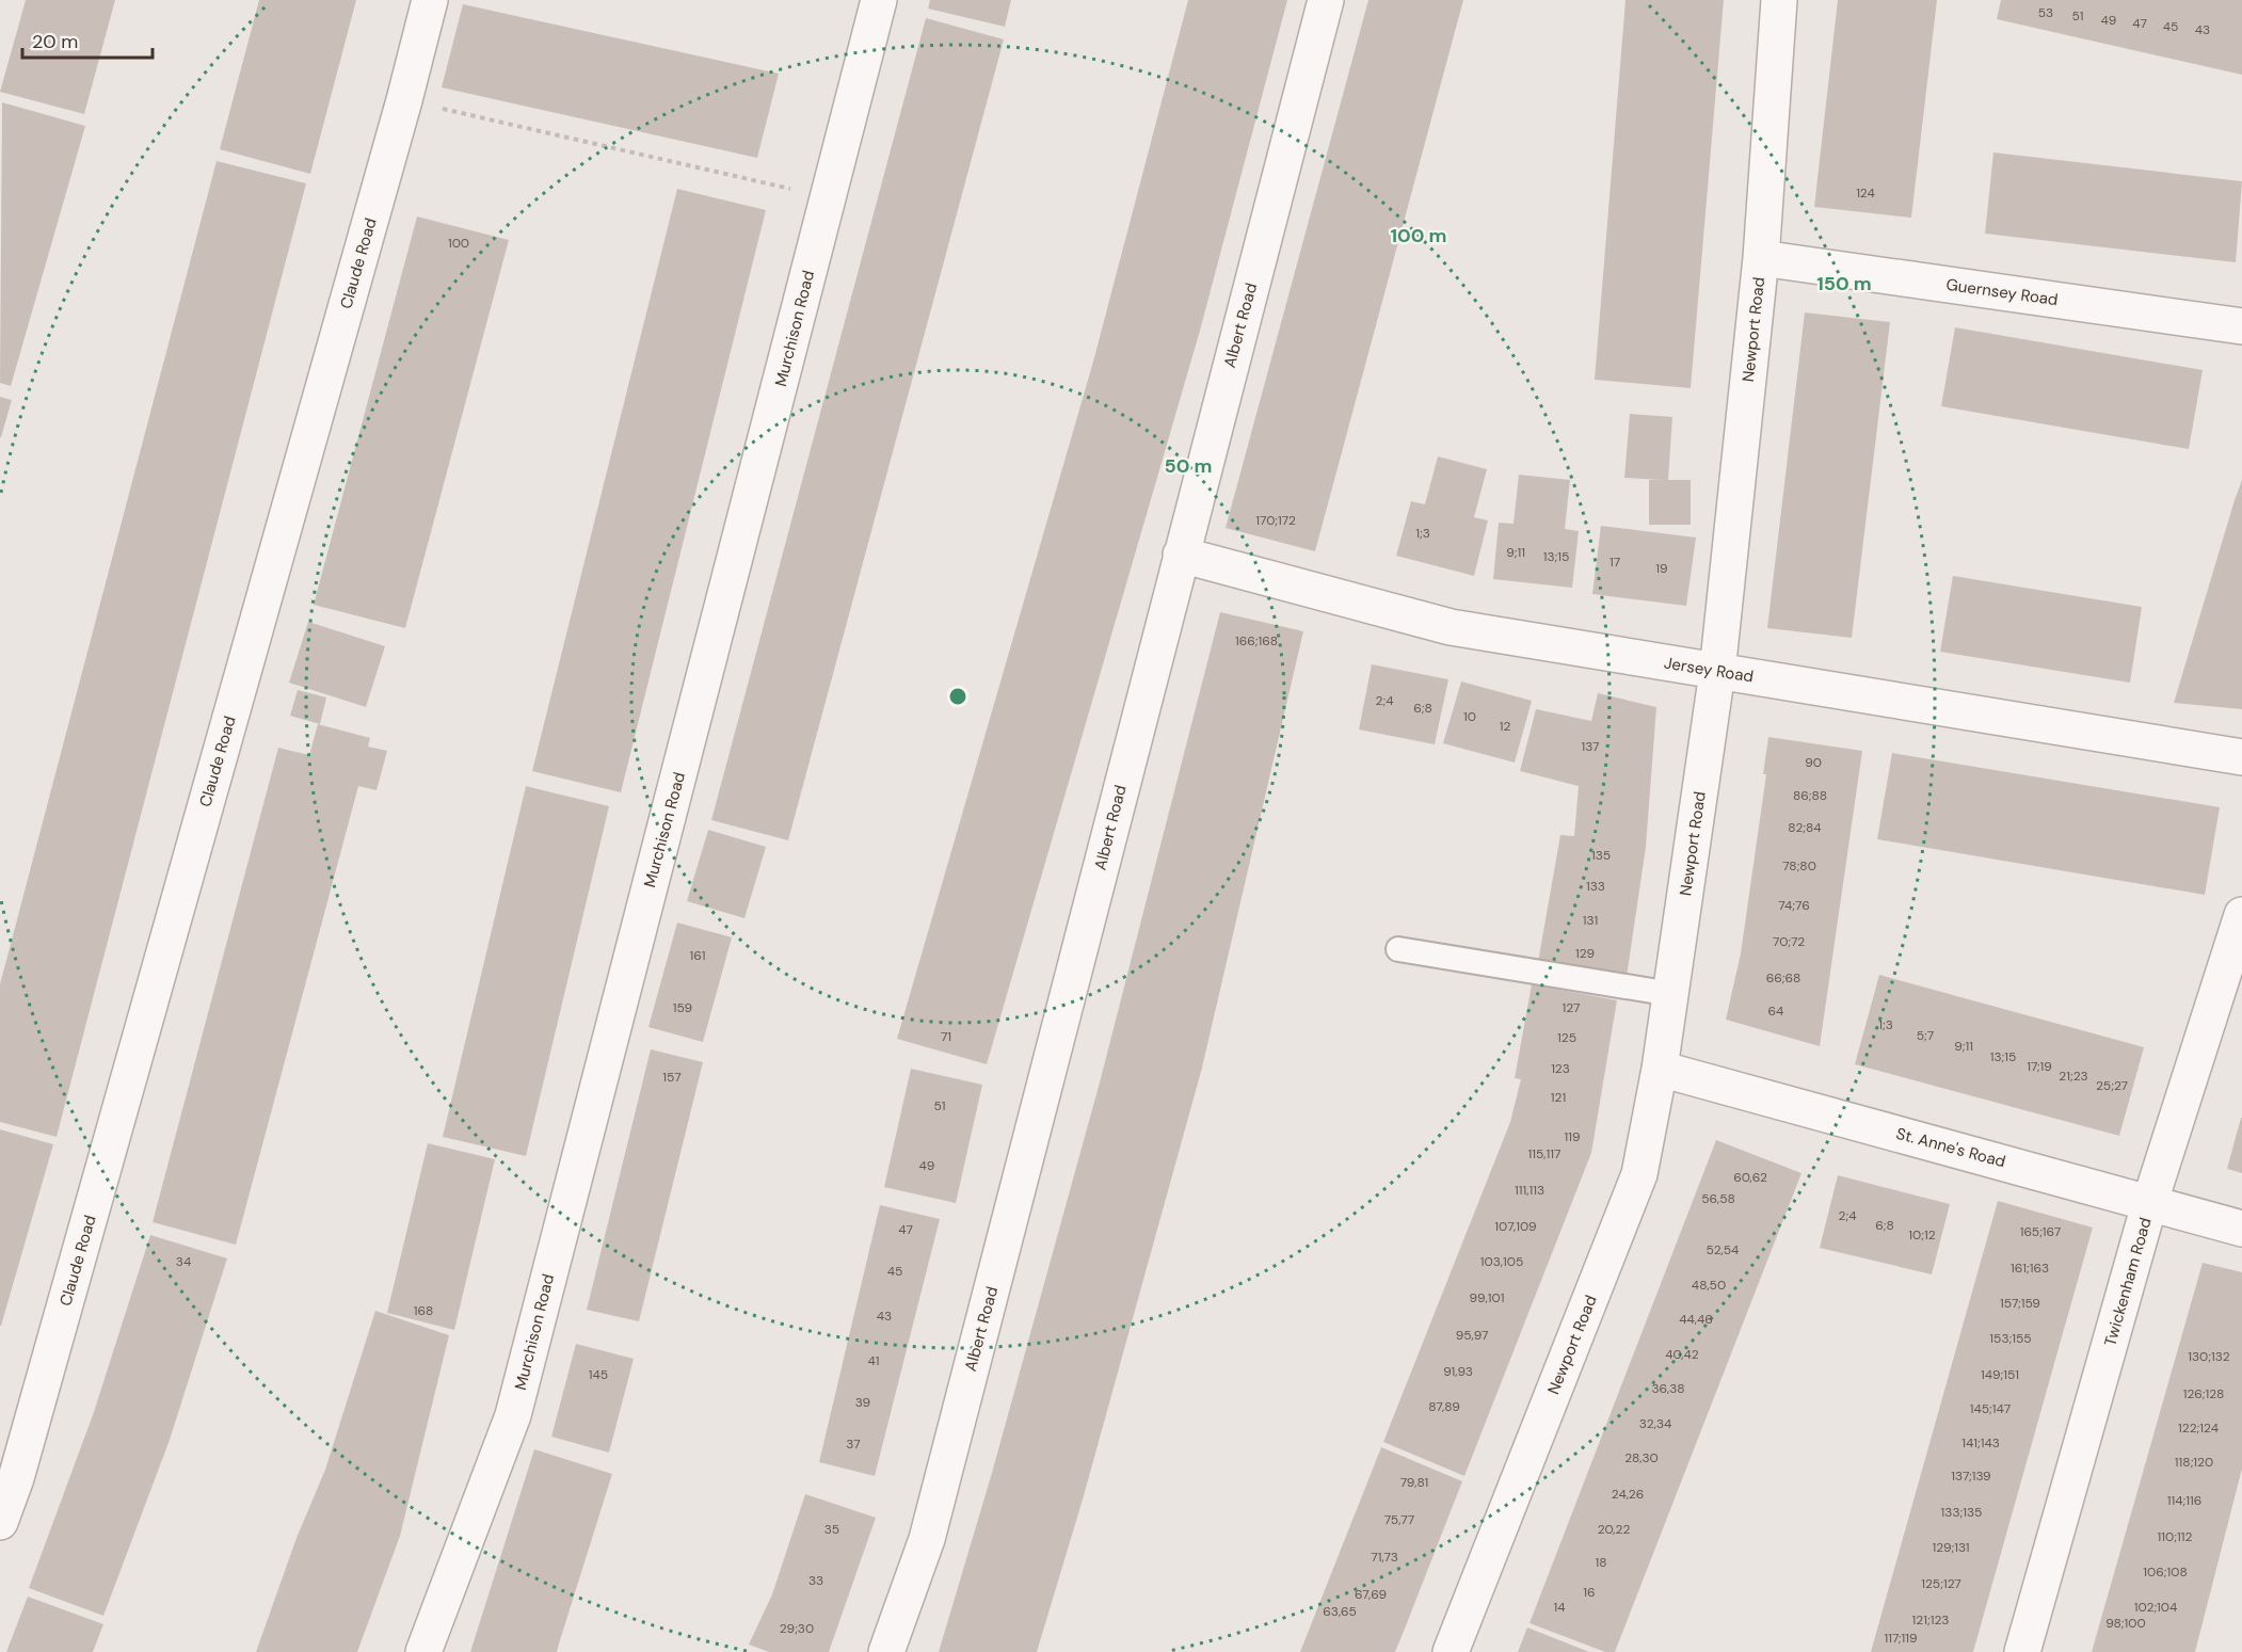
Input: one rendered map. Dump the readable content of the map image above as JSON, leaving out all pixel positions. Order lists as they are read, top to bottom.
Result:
{
  "streets": {
    "street": [
      "Claude Road",
      "Guernsey Road",
      "Albert Road",
      "Murchison Road",
      "Newport Road",
      "Jersey Road",
      "St. Anne's Road",
      "Twickenham Road"
    ]
  },
  "crossings": [
    ["Guernsey Road", "Newport Road"],
    ["Albert Road", "Jersey Road"],
    ["Newport Road", "Jersey Road"],
    ["Newport Road", "St. Anne's Road"],
    ["St. Anne's Road", "Twickenham Road"]
  ],
  "house_numbers": [
    "53",
    "51",
    "49",
    "47",
    "45",
    "43",
    "124",
    "100",
    "170;172",
    "1;3",
    "9;11",
    "13;15",
    "17",
    "19",
    "166;168",
    "2;4",
    "6;8",
    "10",
    "12",
    "137",
    "90",
    "86;88",
    "82;84",
    "135",
    "78;80",
    "133",
    "74;76",
    "131",
    "70;72",
    "129",
    "161",
    "66;68",
    "159",
    "127",
    "64",
    "1;3",
    "5;7",
    "71",
    "125",
    "9;11",
    "13;15",
    "17;19",
    "123",
    "21;23",
    "157",
    "25;27",
    "121",
    "51",
    "119",
    "115,117",
    "49",
    "60,62",
    "111,113",
    "56,58",
    "2;4",
    "6;8",
    "107,109",
    "47",
    "165;167",
    "10;12",
    "52,54",
    "34",
    "103,105",
    "161;163",
    "45",
    "48,50",
    "99,101",
    "157;159",
    "168",
    "43",
    "44,46",
    "95,97",
    "153;155",
    "40,42",
    "130;132",
    "41",
    "91,93",
    "145",
    "149;151",
    "36,38",
    "126;128",
    "39",
    "87,89",
    "145;147",
    "32,34",
    "122;124",
    "141;143",
    "37",
    "28,30",
    "118;120",
    "137;139",
    "79,81",
    "24,26",
    "114;116",
    "133;135",
    "75,77",
    "35",
    "20,22",
    "110;112",
    "129;131",
    "71,73",
    "18",
    "106;108",
    "33",
    "125;127",
    "16",
    "67,69",
    "14",
    "102;104",
    "63,65",
    "121;123",
    "98;100",
    "29;30",
    "117;119"
  ],
  "scale_bar": "20 m",
  "rings": ["100 m", "150 m", "50 m"]
}
